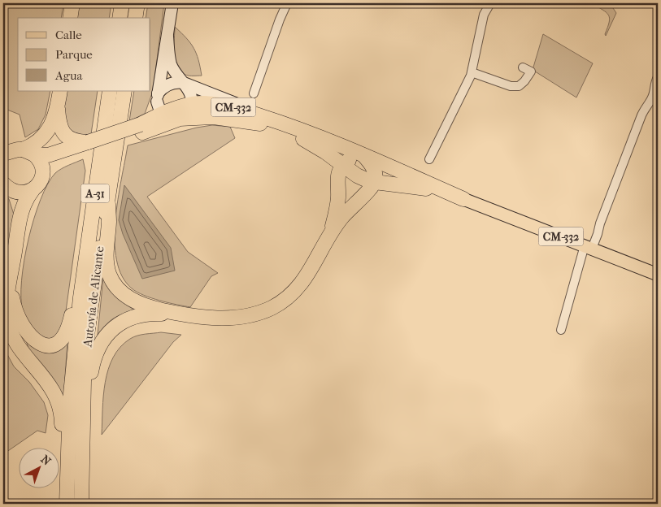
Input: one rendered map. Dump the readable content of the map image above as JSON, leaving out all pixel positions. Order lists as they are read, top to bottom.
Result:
{
  "streets": {
    "highway": ["CM-332", "A-31", "Autovía de Alicante"]
  },
  "legend": ["Calle", "Parque", "Agua"],
  "north": "top right"
}
